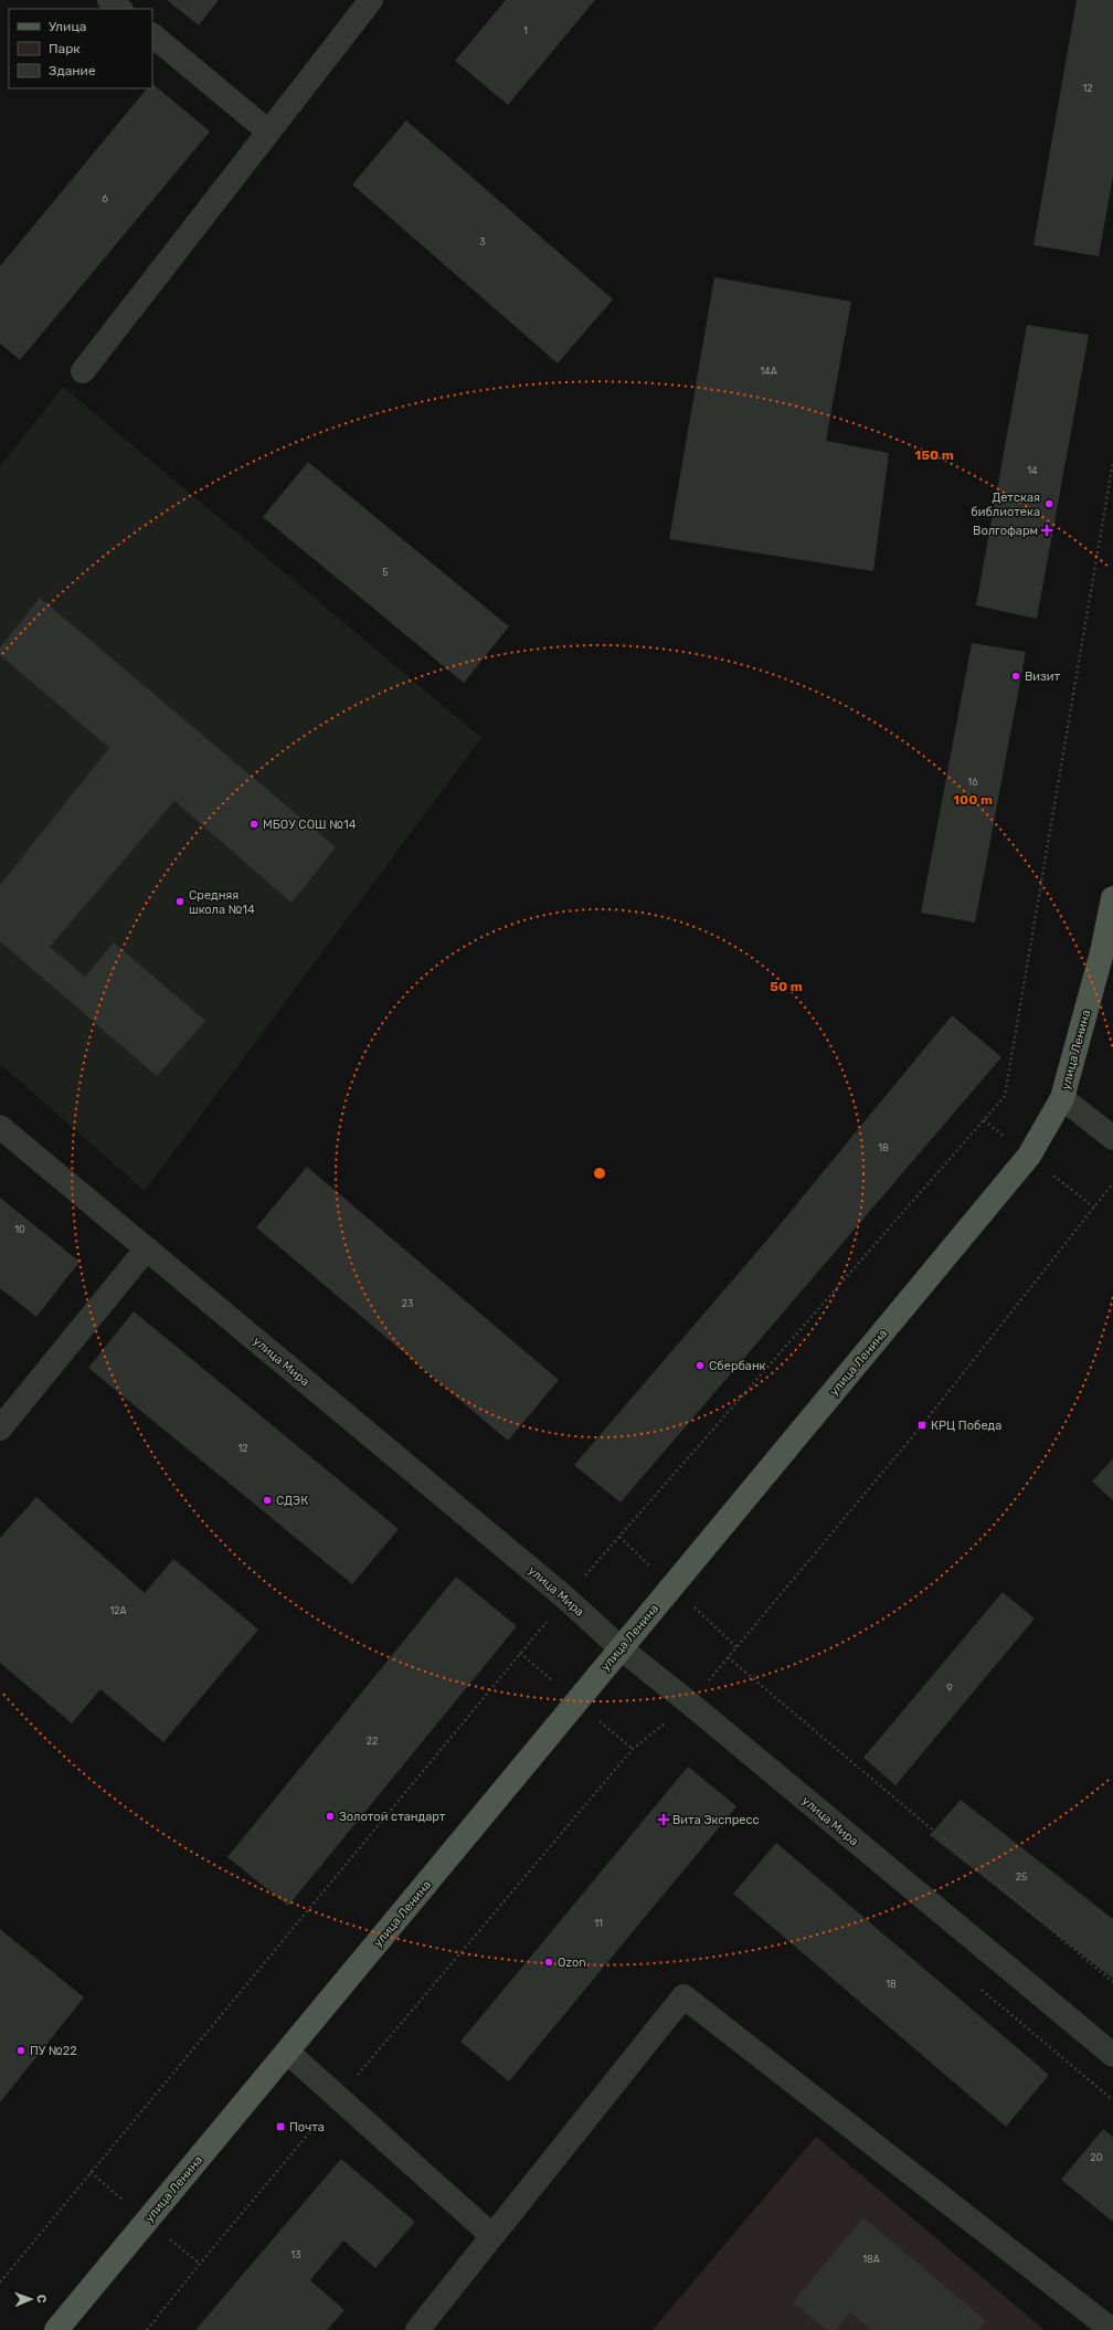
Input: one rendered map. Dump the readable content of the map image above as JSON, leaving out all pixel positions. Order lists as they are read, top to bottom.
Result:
{
  "streets": {
    "main road": ["улица Ленина"],
    "street": ["улица Мира"]
  },
  "crossings": [
    ["улица Ленина", "улица Мира"]
  ],
  "places": {
    "other": [
      "Детская библиотека",
      "Визит",
      "МБОУ СОШ №14",
      "Средняя школа №14",
      "Сбербанк",
      "СДЭК",
      "Золотой стандарт",
      "Ozon",
      "ПУ №22"
    ],
    "health": ["Волгофарм", "Вита Экспресс"],
    "transit": ["КРЦ Победа", "Почта"]
  },
  "house_numbers": [
    "1",
    "12",
    "6",
    "3",
    "14А",
    "14",
    "5",
    "16",
    "18",
    "10",
    "23",
    "12",
    "12А",
    "9",
    "22",
    "25",
    "11",
    "18",
    "20",
    "13",
    "18А"
  ],
  "legend": ["Улица", "Парк", "Здание"],
  "north": "right",
  "rings": ["150 m", "100 m", "50 m"]
}
